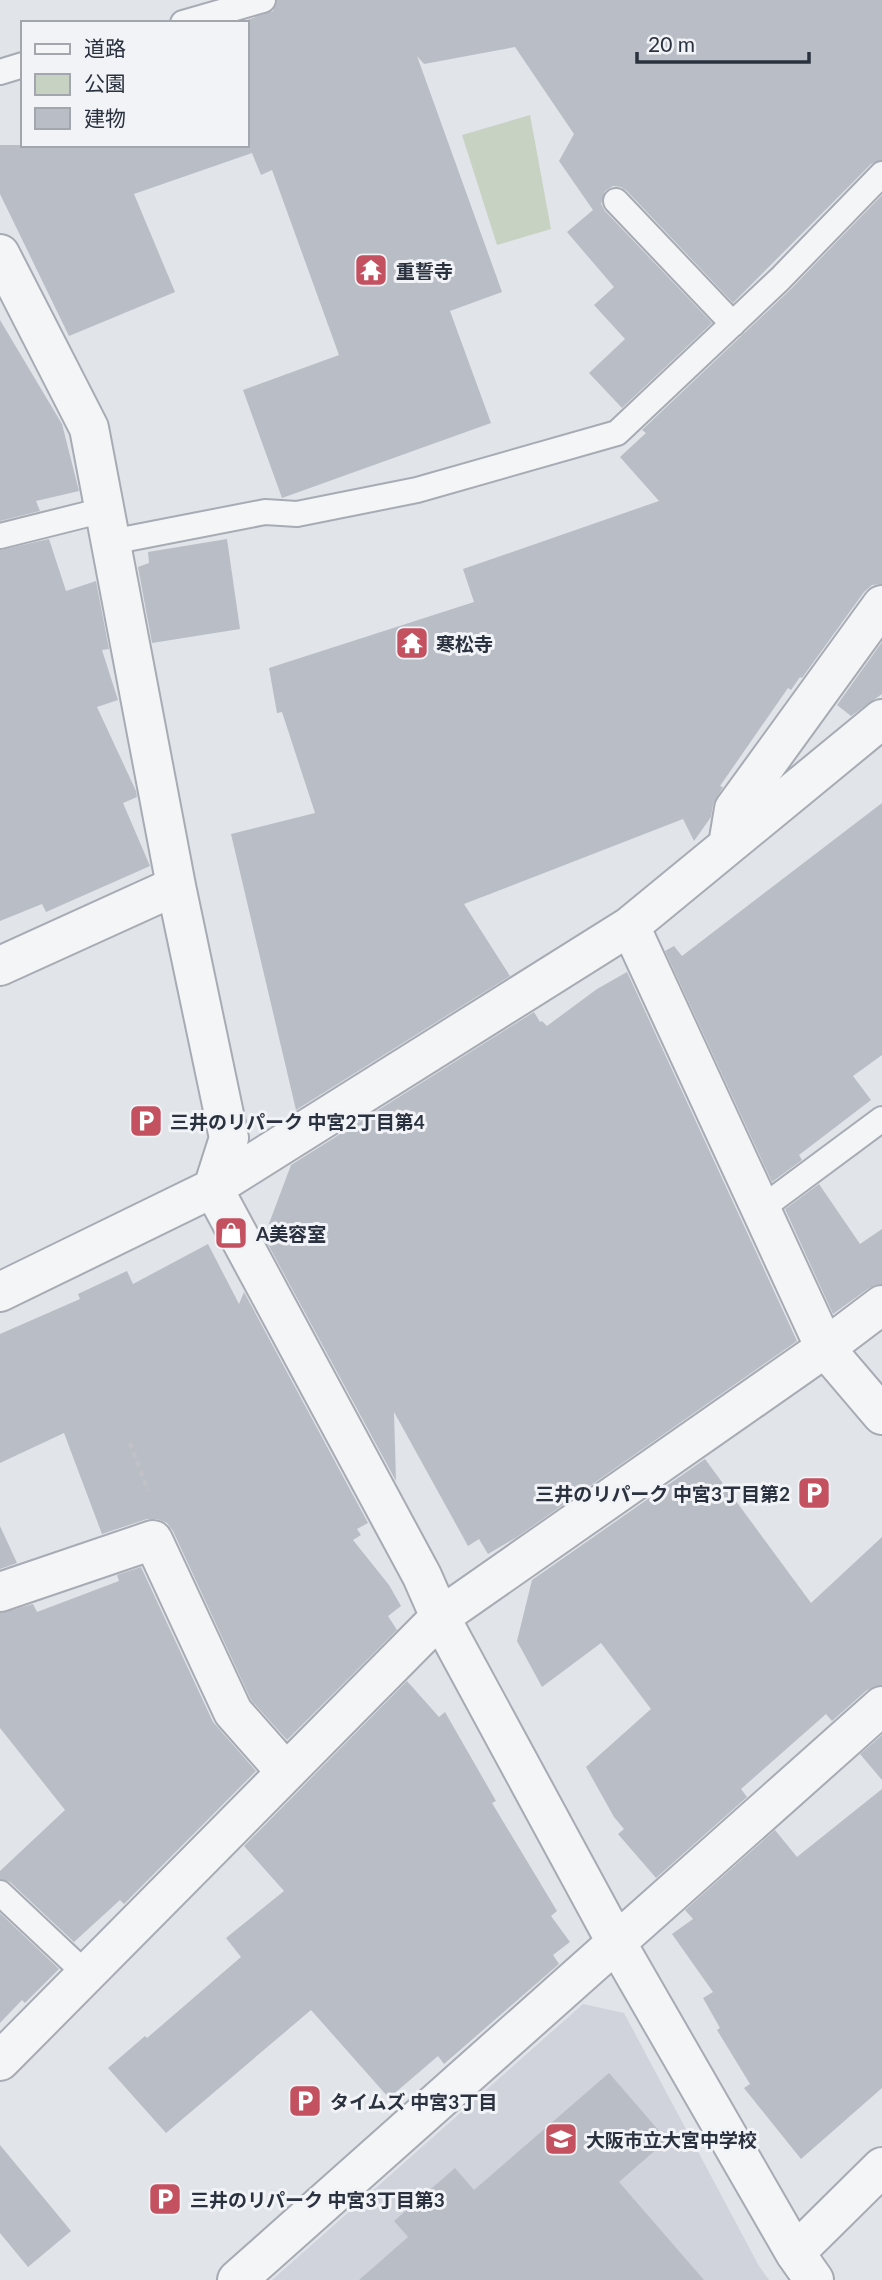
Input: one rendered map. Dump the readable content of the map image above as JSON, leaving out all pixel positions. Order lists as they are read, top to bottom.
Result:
{
  "places": {
    "temple": ["重誓寺", "寒松寺"],
    "parking": [
      "三井のリパーク 中宮2丁目第4",
      "三井のリパーク 中宮3丁目第2",
      "タイムズ 中宮3丁目",
      "三井のリパーク 中宮3丁目第3"
    ],
    "shop": ["A美容室"],
    "school or university": ["大阪市立大宮中学校"]
  },
  "legend": ["道路", "公園", "建物"],
  "scale_bar": "20 m"
}
